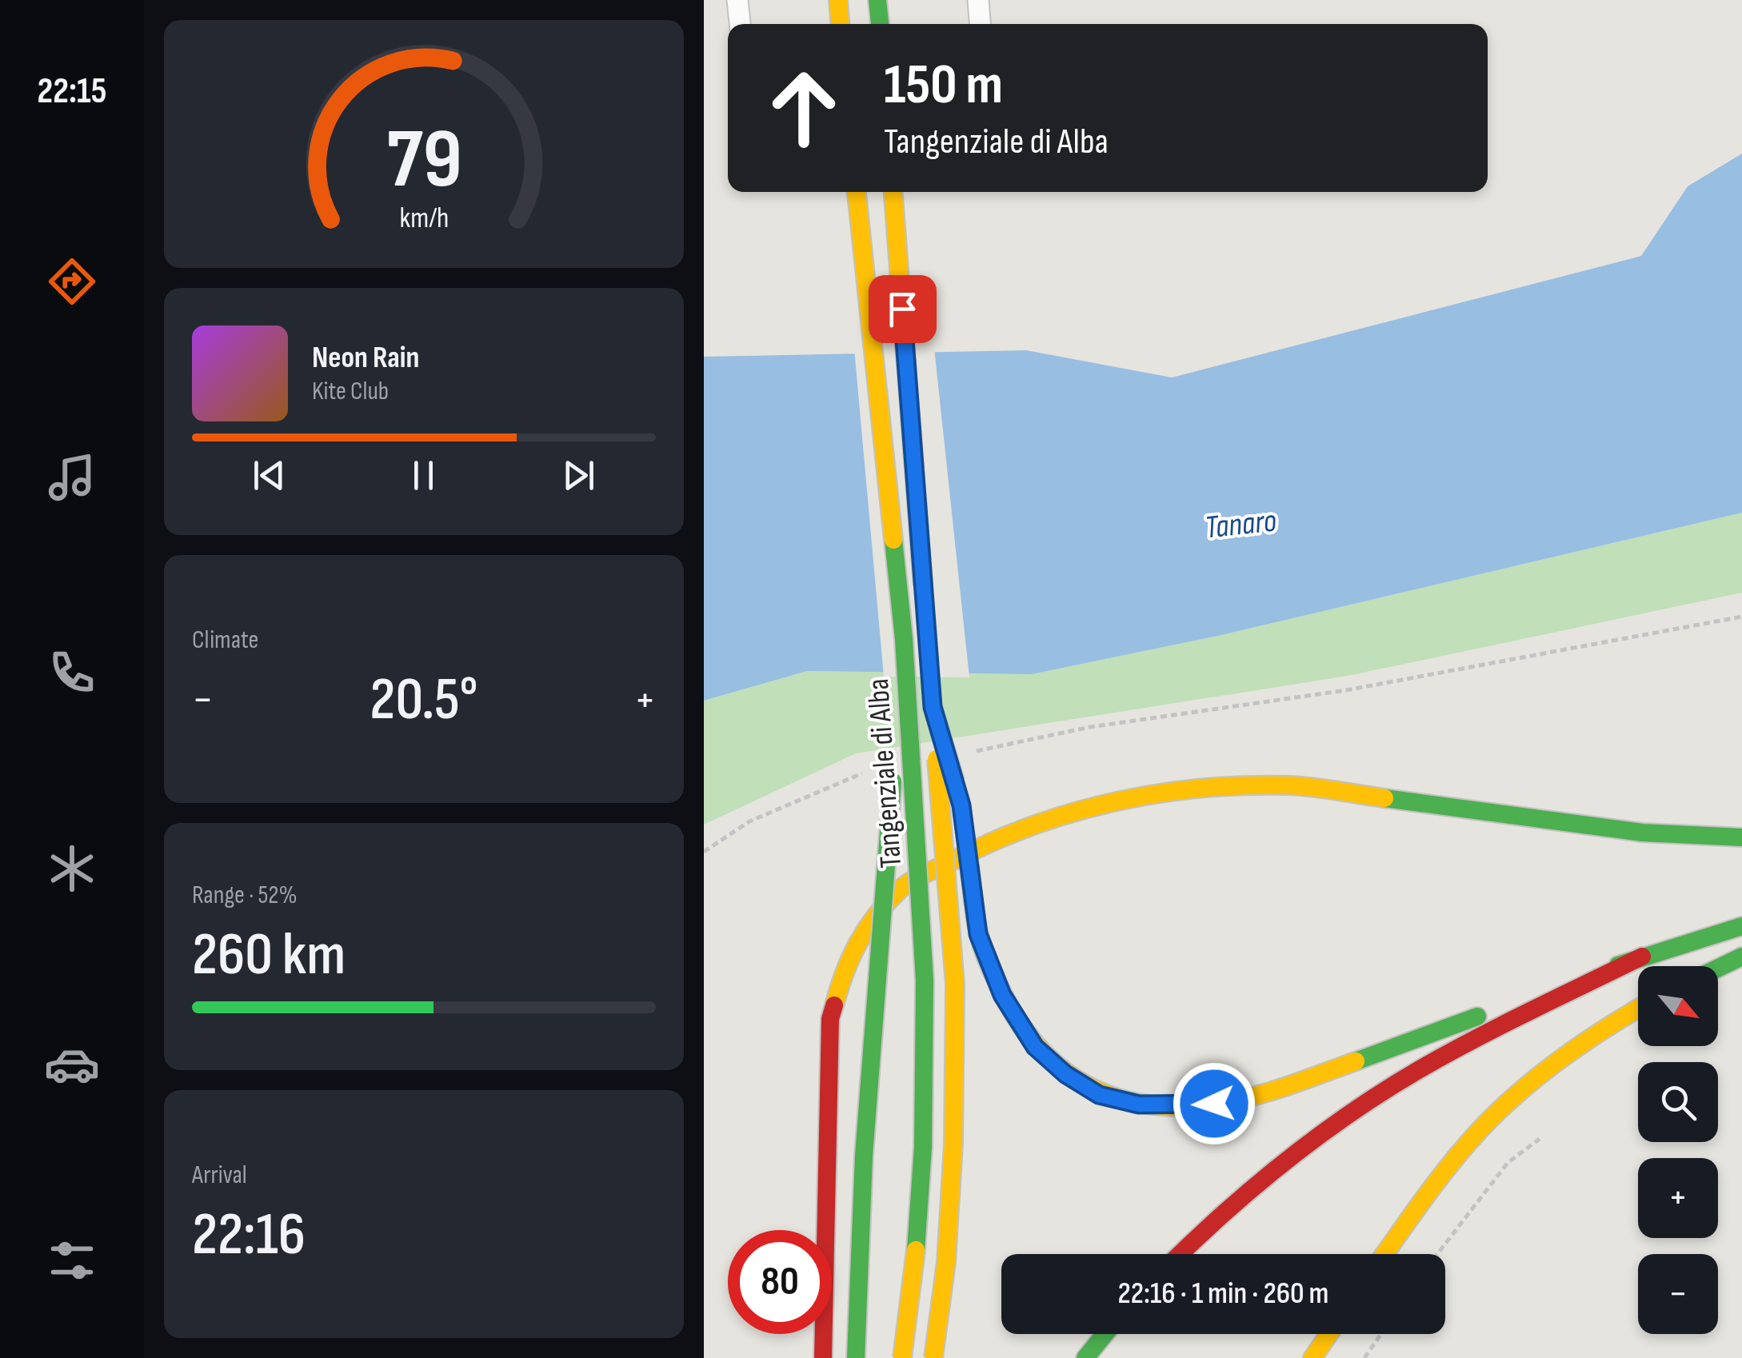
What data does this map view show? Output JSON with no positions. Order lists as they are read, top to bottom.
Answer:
{
  "streets": {
    "highway": ["Tangenziale di Alba"]
  },
  "water": ["Tanaro"],
  "north": "bottom right",
  "page": {
    "tabs": "22:15",
    "turn": ["150 m", "Tangenziale di Alba"],
    "song": ["Neon Rain", "Kite Club"],
    "tile": [
      "Climate",
      ["Range · 52%", "260 km"],
      ["Arrival", "22:16"]
    ],
    "heat": ["−", "20.5°", "+"],
    "map_buttons": ["+", "−"],
    "limit": "80",
    "trip": "22:16 · 1 min · 260 m",
    "gauge": ["79", "km/h"]
  }
}
